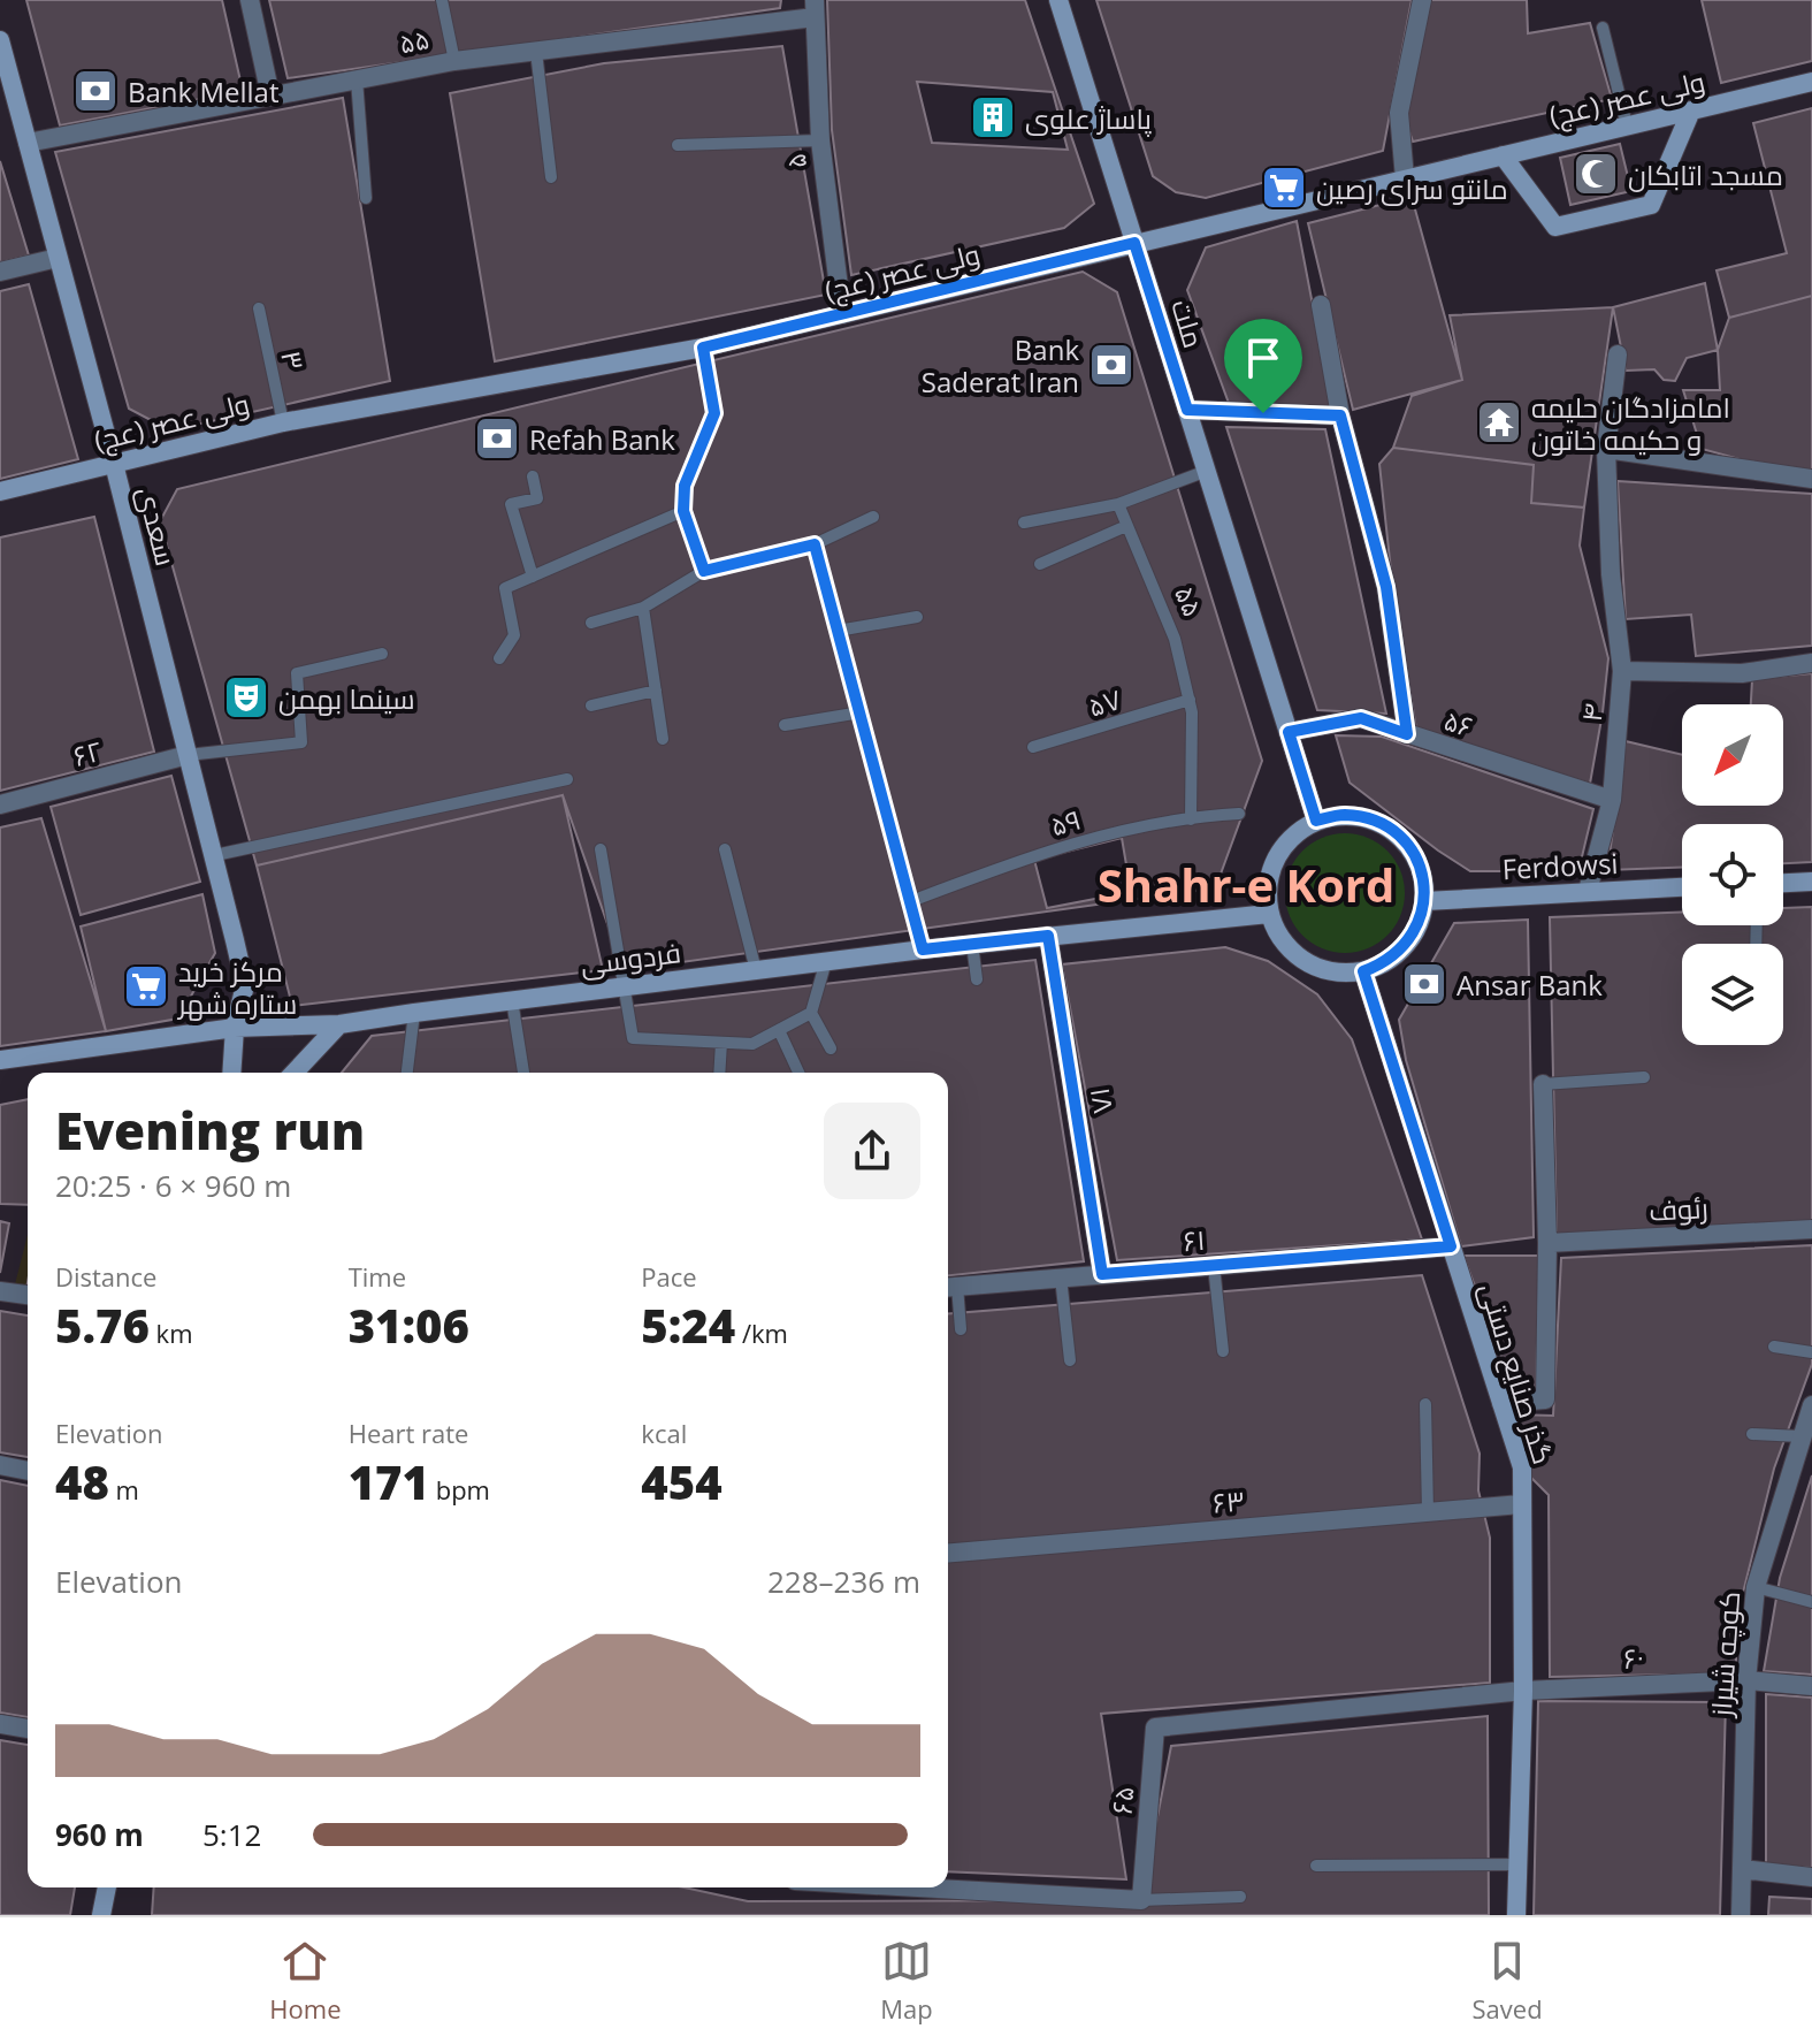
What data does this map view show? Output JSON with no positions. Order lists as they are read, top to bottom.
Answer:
{
  "streets": {
    "main road": [
      "ولی عصر (عج)",
      "ملت",
      "سعدی",
      "Ferdowsi",
      "فردوسی",
      "گذر صنایع دستی"
    ],
    "street": [
      "۵۵",
      "۵",
      "۴",
      "۵۶",
      "۶۲",
      "۱۸",
      "رئوف",
      "۶۱",
      "۶۳",
      "کوچه شیراز",
      "۶۰",
      "۶۵"
    ],
    "lane": ["۳", "۵۷", "۵۹"]
  },
  "crossings": [
    ["۵۵", "۵"],
    ["۵۵", "سعدی"],
    ["۵۵", "۵۷"],
    ["۵۵", "۵۹"],
    ["ولی عصر (عج)", "۵"],
    ["ولی عصر (عج)", "ملت"],
    ["ولی عصر (عج)", "۳"],
    ["ولی عصر (عج)", "سعدی"],
    ["ملت", "۵۶"],
    ["ملت", "Ferdowsi"],
    ["ملت", "فردوسی"],
    ["ملت", "گذر صنایع دستی"],
    ["سعدی", "۶۲"],
    ["سعدی", "فردوسی"],
    ["۴", "۵۶"],
    ["۴", "Ferdowsi"],
    ["Ferdowsi", "فردوسی"],
    ["Ferdowsi", "گذر صنایع دستی"],
    ["فردوسی", "۱۸"],
    ["فردوسی", "گذر صنایع دستی"],
    ["۱۸", "۶۱"],
    ["۶۱", "گذر صنایع دستی"],
    ["گذر صنایع دستی", "۶۳"],
    ["گذر صنایع دستی", "۶۰"],
    ["گذر صنایع دستی", "۶۵"],
    ["کوچه شیراز", "۶۰"],
    ["۶۰", "۶۵"]
  ],
  "districts": ["Shahr-e Kord"],
  "places": {
    "bank": [
      "Bank Mellat",
      "Bank Saderat Iran",
      "Refah Bank",
      "Ansar Bank"
    ],
    "building": ["پاساژ علوی"],
    "mosque": ["مسجد اتابکان"],
    "supermarket": ["مانتو سرای رصین", "مرکز خرید ستاره شهر"],
    "temple": ["امامزادگان حلیمه و حکیمه خاتون"],
    "theatre": ["سینما بهمن"]
  },
  "north": "bottom left",
  "page": {
    "heading": ["Evening run", "20:25 · 6 × 960 m"],
    "stats": [
      ["Distance", "5.76 km"],
      ["Time", "31:06"],
      ["Pace", "5:24 /km"],
      ["Elevation", "48 m"],
      ["Heart rate", "171 bpm"],
      ["kcal", "454"]
    ],
    "chart": ["Elevation", "228–236 m"],
    "list": [
      {
        "name": "960 m",
        "note": "5:12"
      }
    ],
    "tabs": ["Home", "Map", "Saved"]
  }
}
